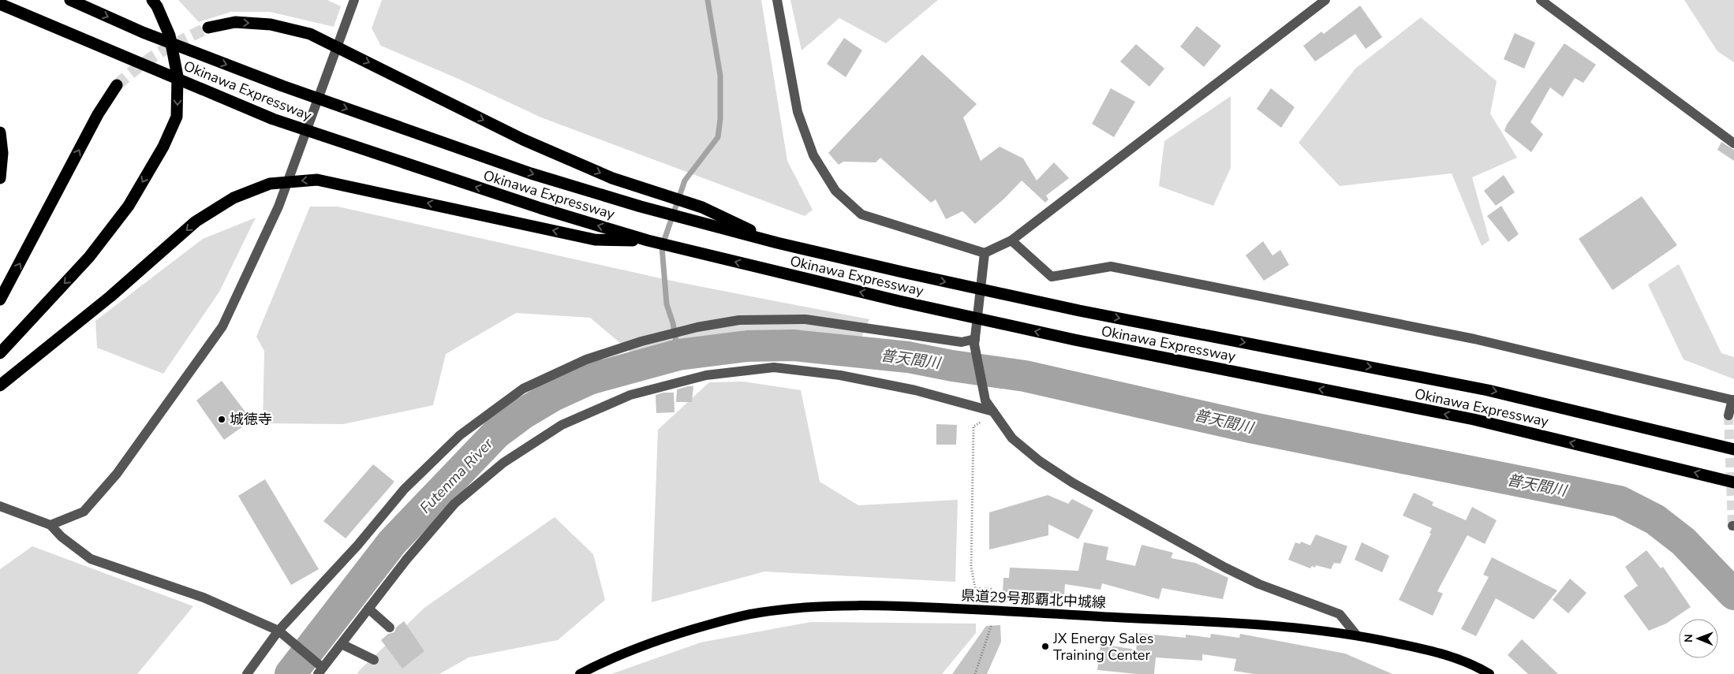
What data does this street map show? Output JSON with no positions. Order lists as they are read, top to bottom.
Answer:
{
  "streets": {
    "highway": ["Okinawa Expressway"],
    "main road": ["県道29号那覇北中城線"]
  },
  "water": ["普天間川", "Futenma River"],
  "places": ["城徳寺", "JX Energy Sales Training Center"],
  "north": "left"
}
